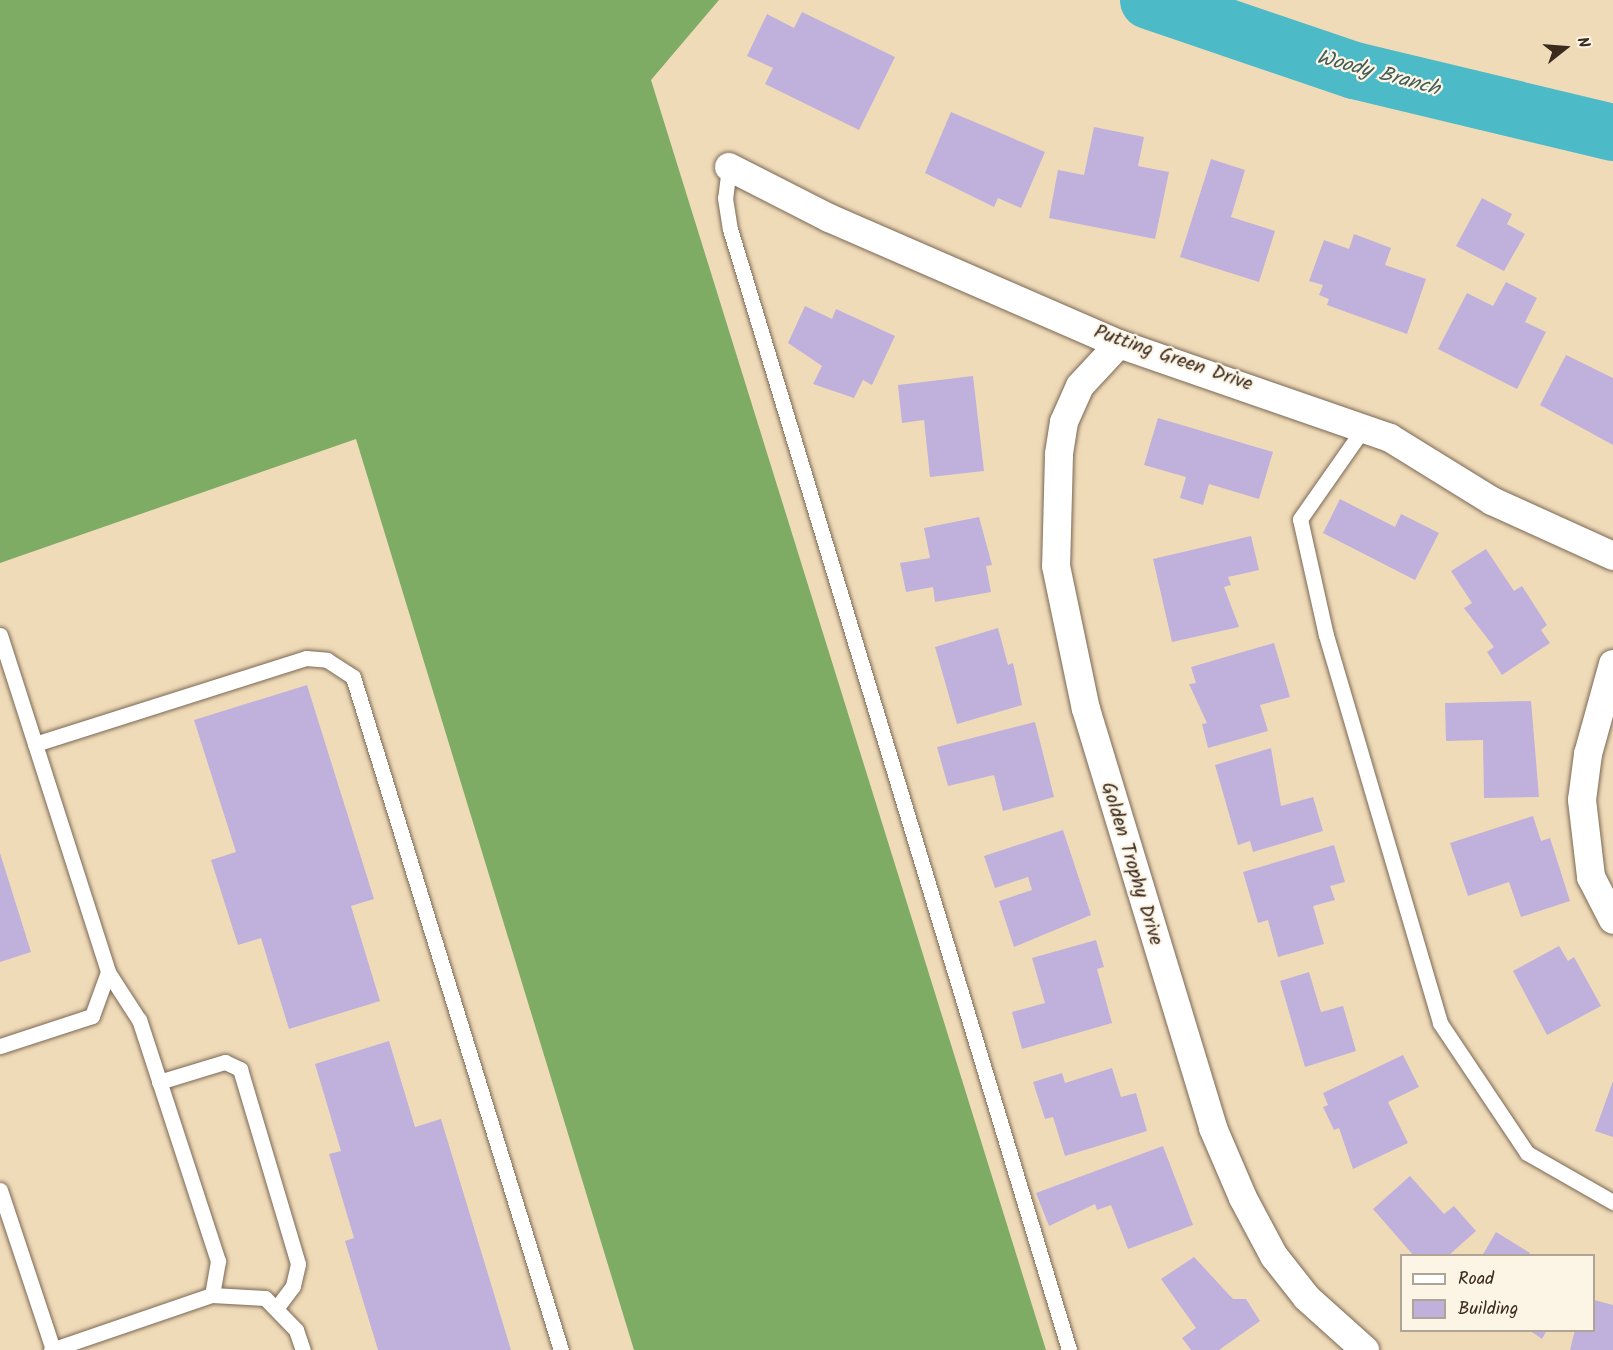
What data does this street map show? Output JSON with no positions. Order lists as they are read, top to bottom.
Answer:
{
  "streets": {
    "street": ["Putting Green Drive", "Golden Trophy Drive"]
  },
  "crossings": [
    ["Putting Green Drive", "Golden Trophy Drive"]
  ],
  "water": ["Woody Branch"],
  "legend": ["Road", "Building"],
  "north": "right"
}
